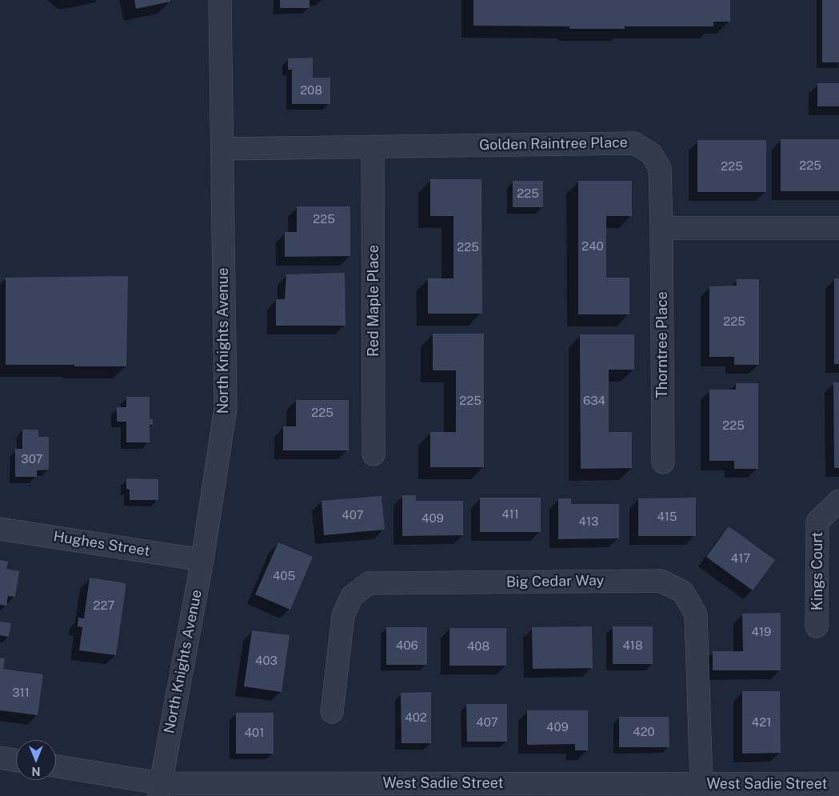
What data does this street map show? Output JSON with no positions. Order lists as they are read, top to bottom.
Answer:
{
  "streets": {
    "street": [
      "Golden Raintree Place",
      "Red Maple Place",
      "North Knights Avenue",
      "Thorntree Place",
      "Hughes Street",
      "Kings Court",
      "Big Cedar Way",
      "West Sadie Street"
    ]
  },
  "crossings": [
    ["Golden Raintree Place", "Red Maple Place"],
    ["Golden Raintree Place", "North Knights Avenue"],
    ["Golden Raintree Place", "Thorntree Place"],
    ["North Knights Avenue", "Hughes Street"],
    ["North Knights Avenue", "West Sadie Street"],
    ["Big Cedar Way", "West Sadie Street"]
  ],
  "house_numbers": [
    "208",
    "225",
    "225",
    "225",
    "225",
    "240",
    "225",
    "225",
    "225",
    "634",
    "225",
    "225",
    "307",
    "411",
    "407",
    "415",
    "409",
    "413",
    "417",
    "405",
    "227",
    "419",
    "406",
    "418",
    "408",
    "403",
    "311",
    "402",
    "407",
    "421",
    "409",
    "420",
    "401"
  ],
  "north": "bottom"
}
